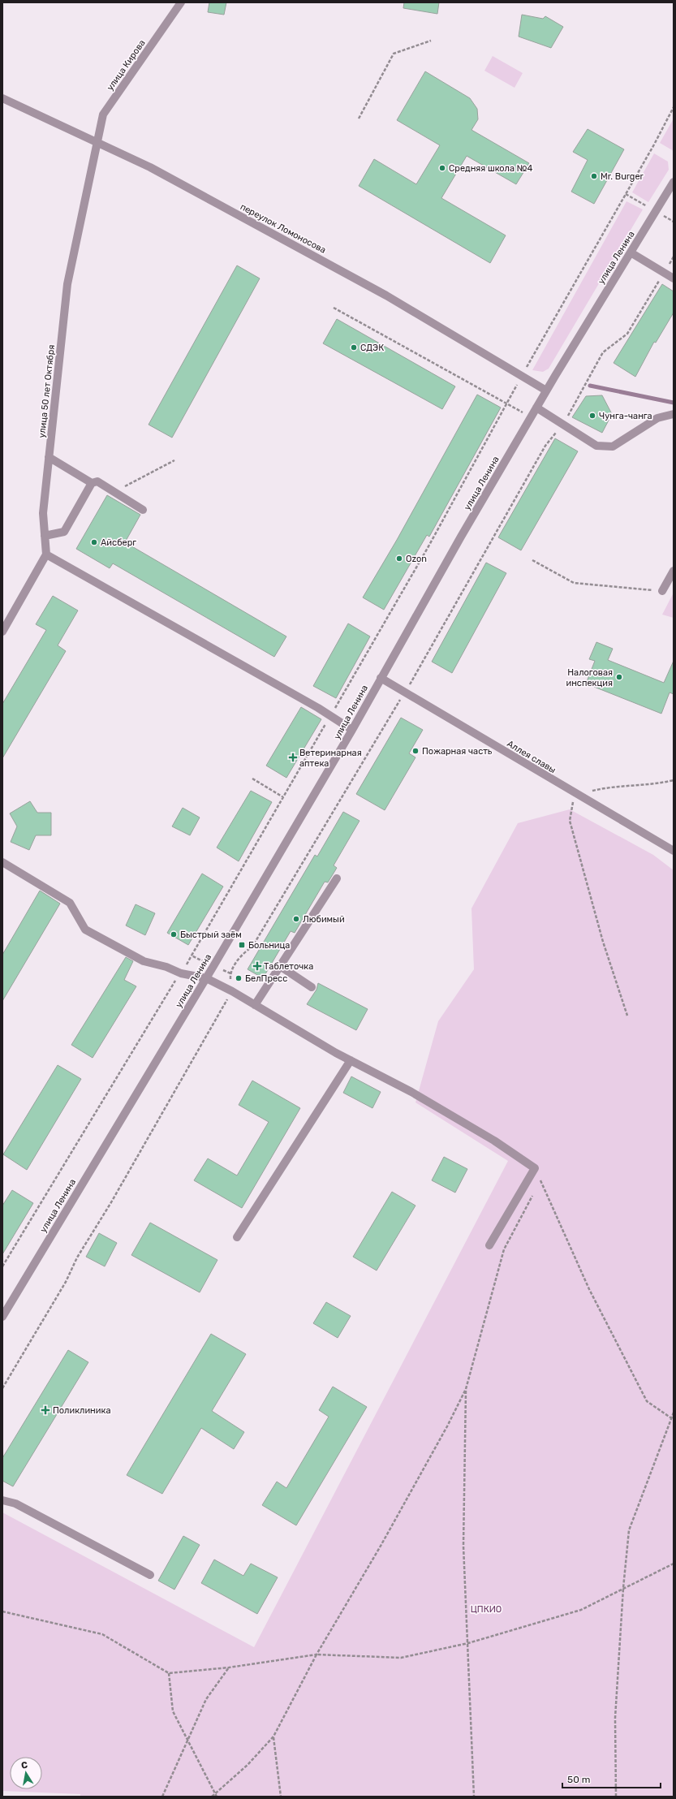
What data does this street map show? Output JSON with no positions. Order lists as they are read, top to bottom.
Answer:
{
  "streets": {
    "street": [
      "улица Кирова",
      "переулок Ломоносова",
      "улица Ленина",
      "улица 50 лет Октября",
      "Аллея славы"
    ]
  },
  "crossings": [
    ["улица Кирова", "переулок Ломоносова"],
    ["улица Кирова", "улица 50 лет Октября"],
    ["переулок Ломоносова", "улица Ленина"],
    ["переулок Ломоносова", "улица 50 лет Октября"],
    ["улица Ленина", "Аллея славы"]
  ],
  "parks": ["ЦПКИО"],
  "places": {
    "other": [
      "Средняя школа №4",
      "Mr. Burger",
      "СДЭК",
      "Чунга-чанга",
      "Айсберг",
      "Ozon",
      "Налоговая инспекция",
      "Пожарная часть",
      "Любимый",
      "Быстрый заём",
      "БелПресс"
    ],
    "health": ["Ветеринарная аптека", "Таблеточка", "Поликлиника"],
    "transit": ["Больница"]
  },
  "scale_bar": "50 m",
  "north": "top"
}
